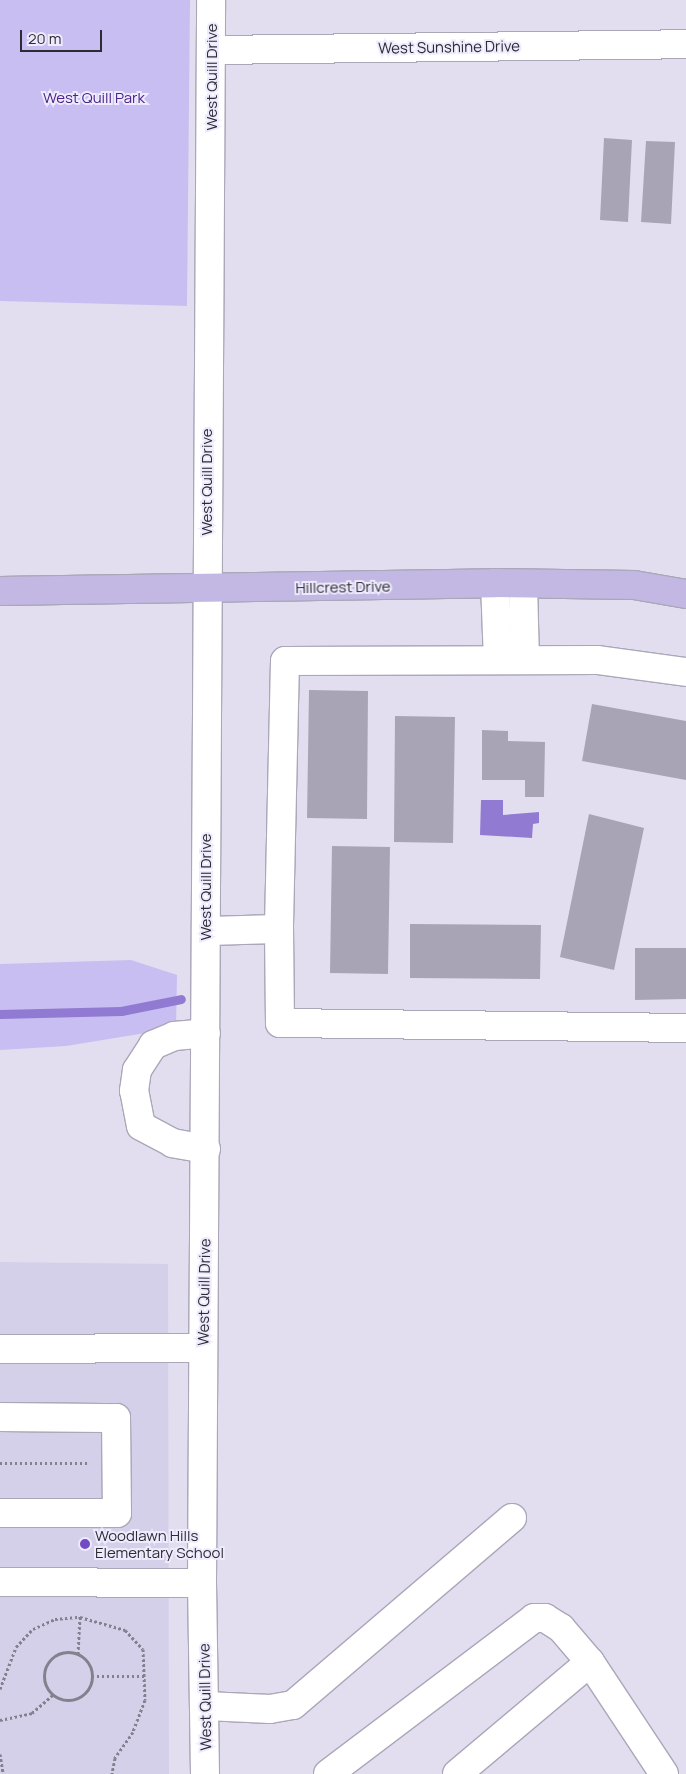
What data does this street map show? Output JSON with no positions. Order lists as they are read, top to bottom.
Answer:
{
  "streets": {
    "main road": ["Hillcrest Drive"],
    "street": ["West Sunshine Drive", "West Quill Drive"]
  },
  "crossings": [
    ["West Sunshine Drive", "West Quill Drive"],
    ["West Quill Drive", "Hillcrest Drive"]
  ],
  "parks": ["West Quill Park"],
  "places": ["Woodlawn Hills Elementary School"],
  "scale_bar": "20 m"
}
